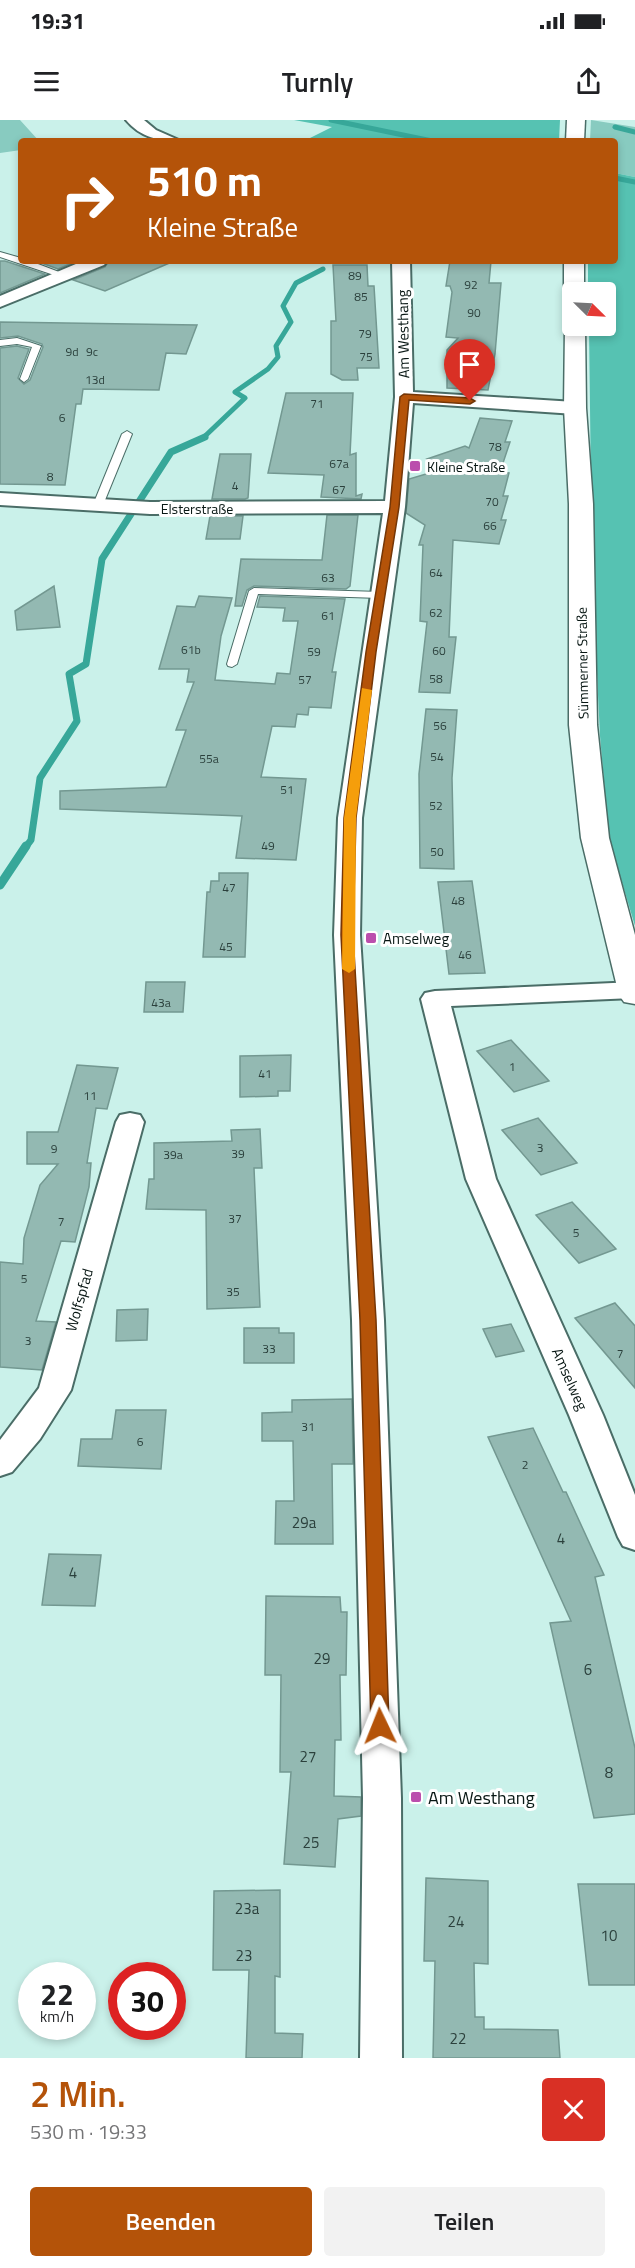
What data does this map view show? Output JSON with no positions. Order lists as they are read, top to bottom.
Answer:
{
  "streets": {
    "main road": ["Sümmerner Straße"],
    "street": [
      "Am Westhang",
      "Elsterstraße",
      "Wolfspfad",
      "Amselweg"
    ]
  },
  "crossings": [
    ["Am Westhang", "Elsterstraße"],
    ["Sümmerner Straße", "Amselweg"]
  ],
  "places": {
    "transit": ["Kleine Straße", "Amselweg", "Am Westhang"]
  },
  "house_numbers": [
    "89",
    "92",
    "85",
    "90",
    "79",
    "9d",
    "9c",
    "75",
    "13d",
    "71",
    "6",
    "78",
    "67a",
    "8",
    "4",
    "67",
    "70",
    "66",
    "64",
    "63",
    "62",
    "61",
    "61b",
    "60",
    "59",
    "58",
    "57",
    "56",
    "54",
    "55a",
    "51",
    "52",
    "49",
    "50",
    "47",
    "48",
    "45",
    "46",
    "43a",
    "1",
    "41",
    "11",
    "3",
    "9",
    "39",
    "39a",
    "37",
    "7",
    "5",
    "5",
    "35",
    "3",
    "33",
    "7",
    "31",
    "6",
    "2",
    "29a",
    "4",
    "4",
    "29",
    "6",
    "27",
    "8",
    "25",
    "23a",
    "24",
    "10",
    "23",
    "22"
  ],
  "north": "bottom right",
  "page": {
    "status": "19:31",
    "header": "Turnly",
    "turn": ["510 m", "Kleine Straße"],
    "speed": "22 km/h",
    "limit": "30",
    "heading": ["2 Min.", "530 m · 19:33"],
    "buttons": ["Beenden", "Teilen"]
  }
}
